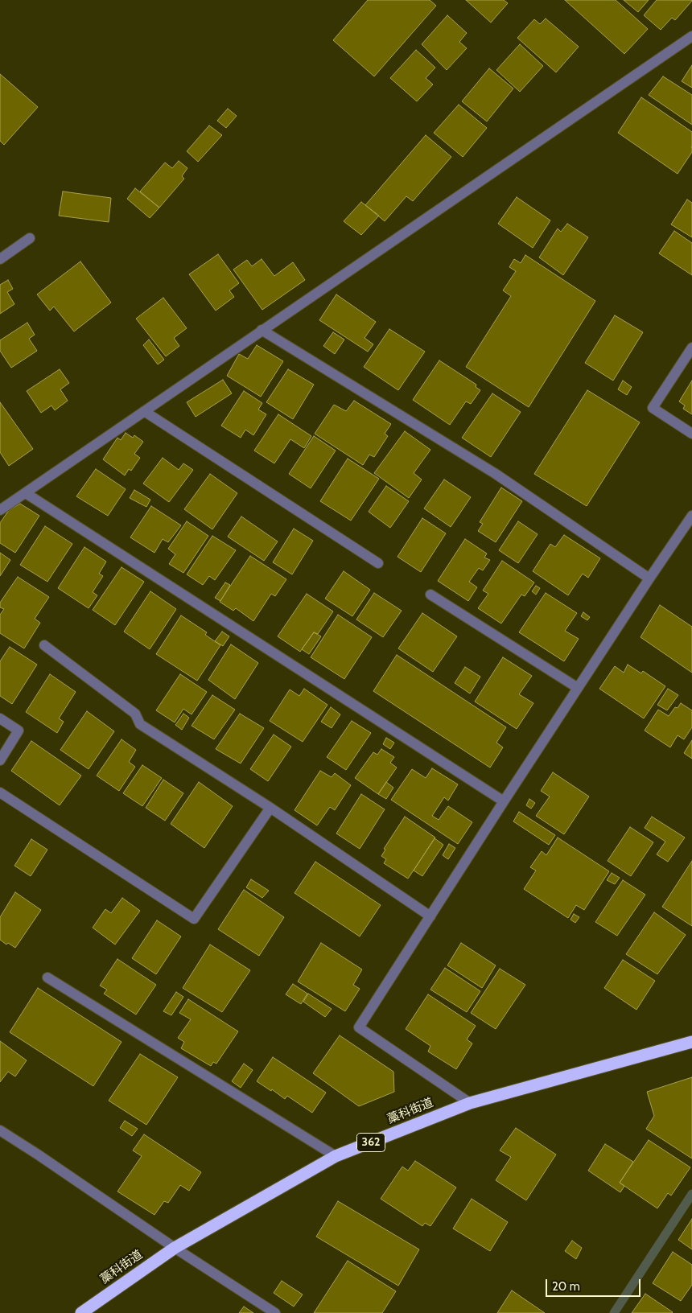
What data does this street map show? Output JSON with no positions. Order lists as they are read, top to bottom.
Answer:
{
  "streets": {
    "highway": ["藁科街道", "362"]
  },
  "scale_bar": "20 m"
}
